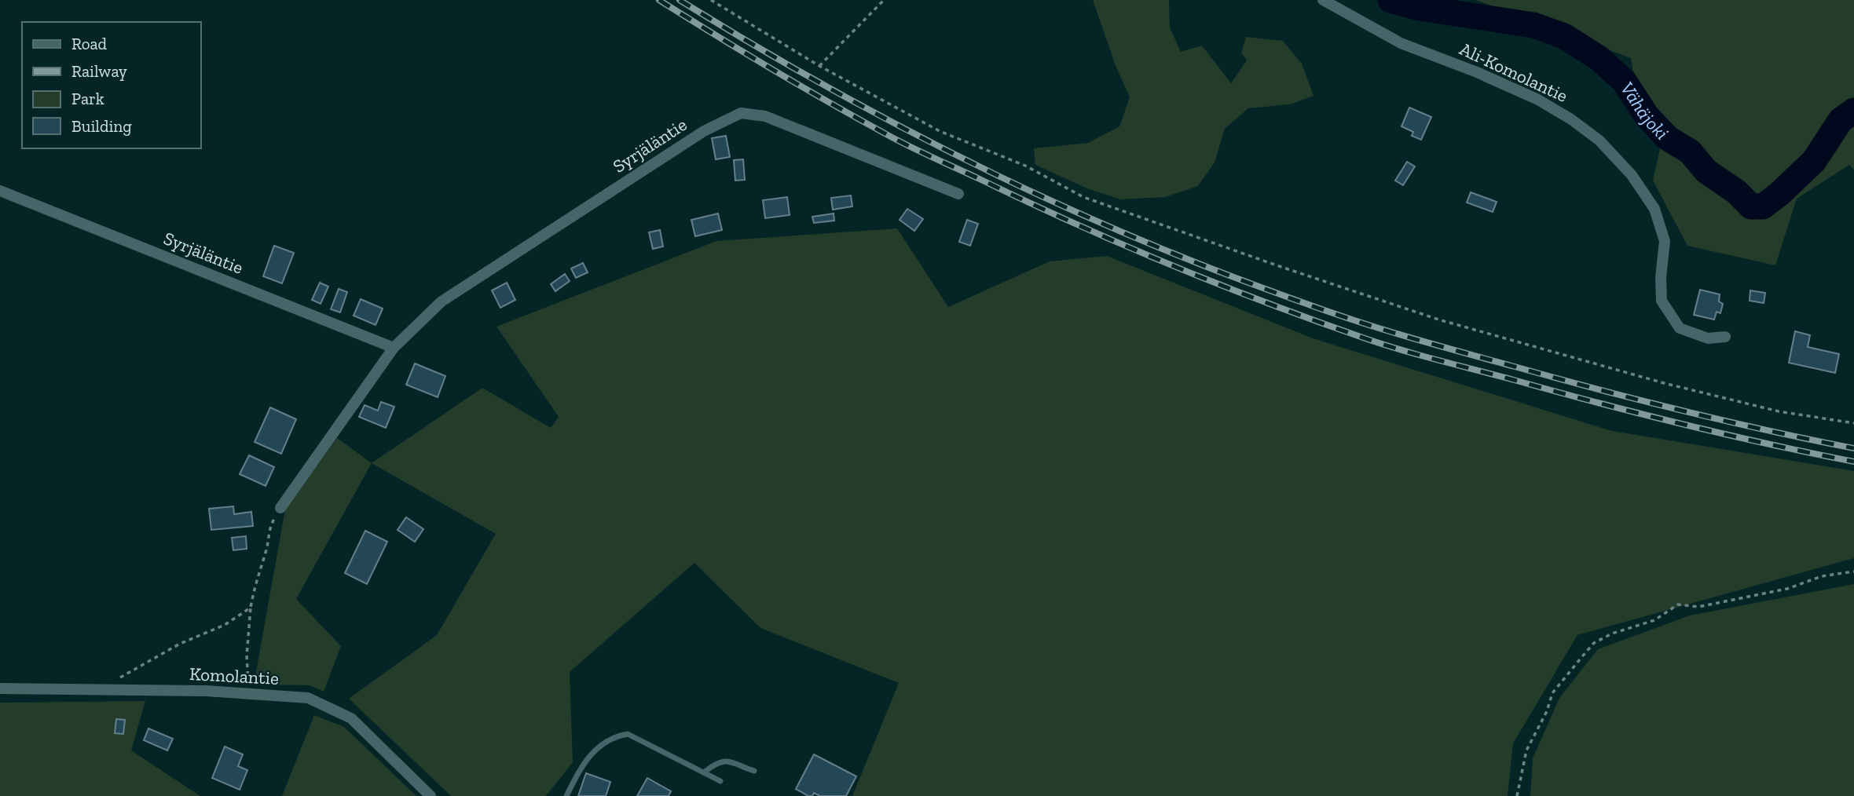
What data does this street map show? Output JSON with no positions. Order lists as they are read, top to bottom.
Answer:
{
  "streets": {
    "street": ["Ali-Komolantie", "Syrjäläntie", "Komolantie"]
  },
  "water": ["Vähäjoki"],
  "legend": [
    "Road",
    "Railway",
    "Park",
    "Building"
  ]
}
